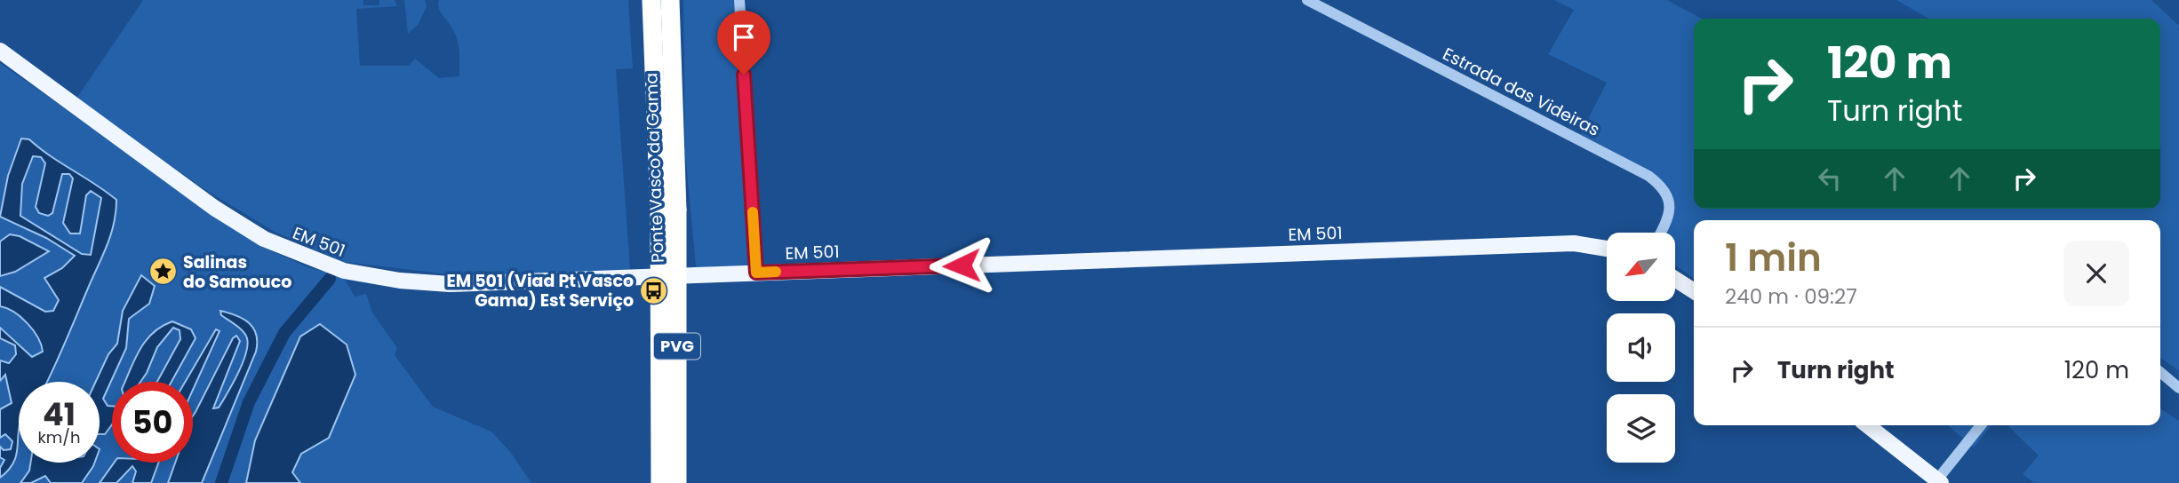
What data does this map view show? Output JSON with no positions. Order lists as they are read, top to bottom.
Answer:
{
  "streets": {
    "highway": ["Ponte Vasco da Gama", "PVG"],
    "main road": ["EM 501"],
    "street": ["Estrada das Videiras"]
  },
  "places": {
    "place": ["Salinas do Samouco"],
    "bus stop": ["EM 501 (Viad Pt Vasco Gama) Est Serviço"]
  },
  "north": "bottom left",
  "page": {
    "turn": ["120 m", "Turn right"],
    "heading": ["1 min", "240 m · 09:27"],
    "list": [
      {
        "name": "Turn right",
        "value": "120 m"
      }
    ],
    "speed": "41 km/h",
    "limit": "50"
  }
}
